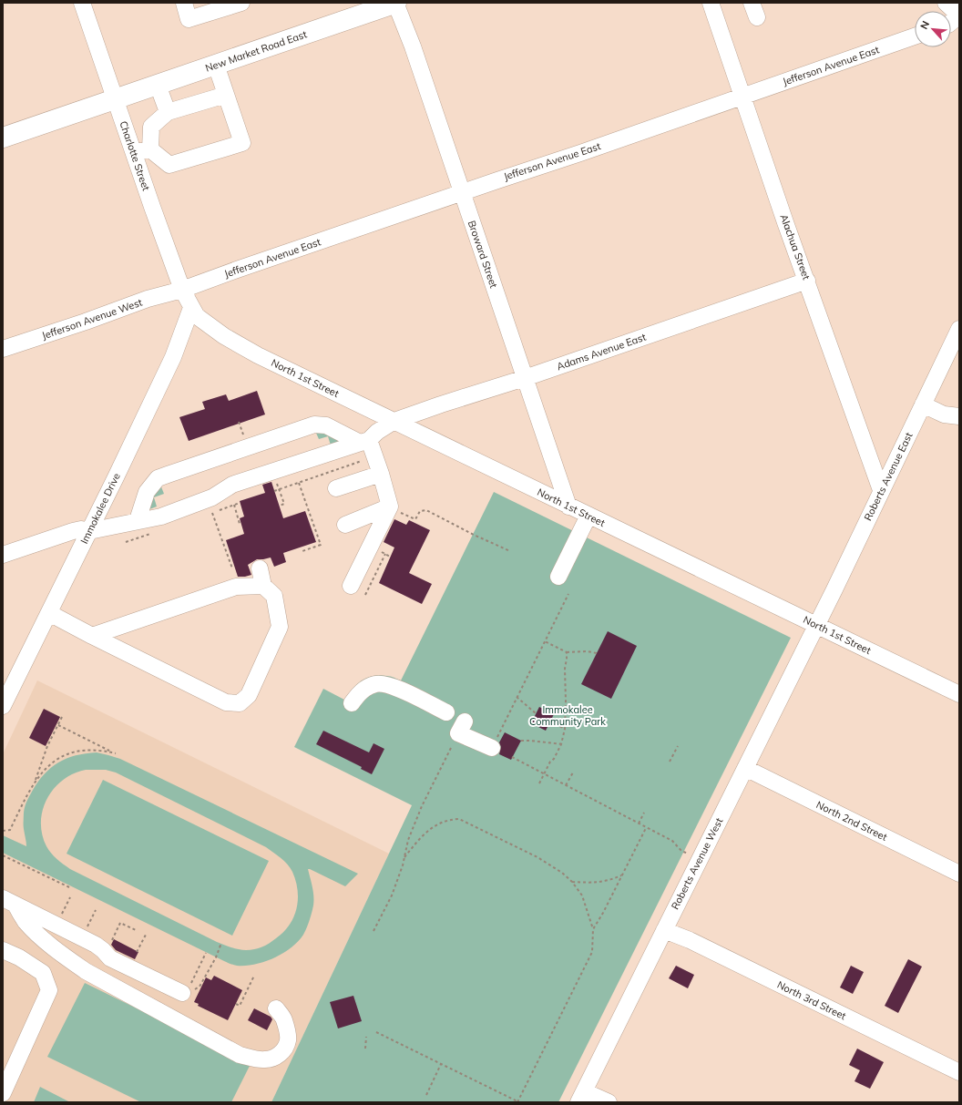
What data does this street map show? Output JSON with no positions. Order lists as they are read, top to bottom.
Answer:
{
  "streets": {
    "main road": ["New Market Road East"],
    "street": [
      "Jefferson Avenue East",
      "Charlotte Street",
      "Alachua Street",
      "Broward Street",
      "Jefferson Avenue West",
      "Adams Avenue East",
      "North 1st Street",
      "Roberts Avenue East",
      "Immokalee Drive",
      "North 2nd Street",
      "Roberts Avenue West",
      "North 3rd Street"
    ]
  },
  "crossings": [
    ["New Market Road East", "Charlotte Street"],
    ["New Market Road East", "Broward Street"],
    ["Jefferson Avenue East", "Charlotte Street"],
    ["Jefferson Avenue East", "Alachua Street"],
    ["Jefferson Avenue East", "Broward Street"],
    ["Jefferson Avenue East", "Jefferson Avenue West"],
    ["Charlotte Street", "Jefferson Avenue West"],
    ["Charlotte Street", "North 1st Street"],
    ["Charlotte Street", "Immokalee Drive"],
    ["Alachua Street", "Adams Avenue East"],
    ["Alachua Street", "Roberts Avenue East"],
    ["Broward Street", "Adams Avenue East"],
    ["Broward Street", "North 1st Street"],
    ["Adams Avenue East", "North 1st Street"],
    ["North 1st Street", "Roberts Avenue East"],
    ["North 1st Street", "Immokalee Drive"],
    ["North 1st Street", "Roberts Avenue West"],
    ["Roberts Avenue East", "Roberts Avenue West"],
    ["North 2nd Street", "Roberts Avenue West"],
    ["Roberts Avenue West", "North 3rd Street"]
  ],
  "parks": ["Immokalee Community Park"],
  "north": "top left"
}
